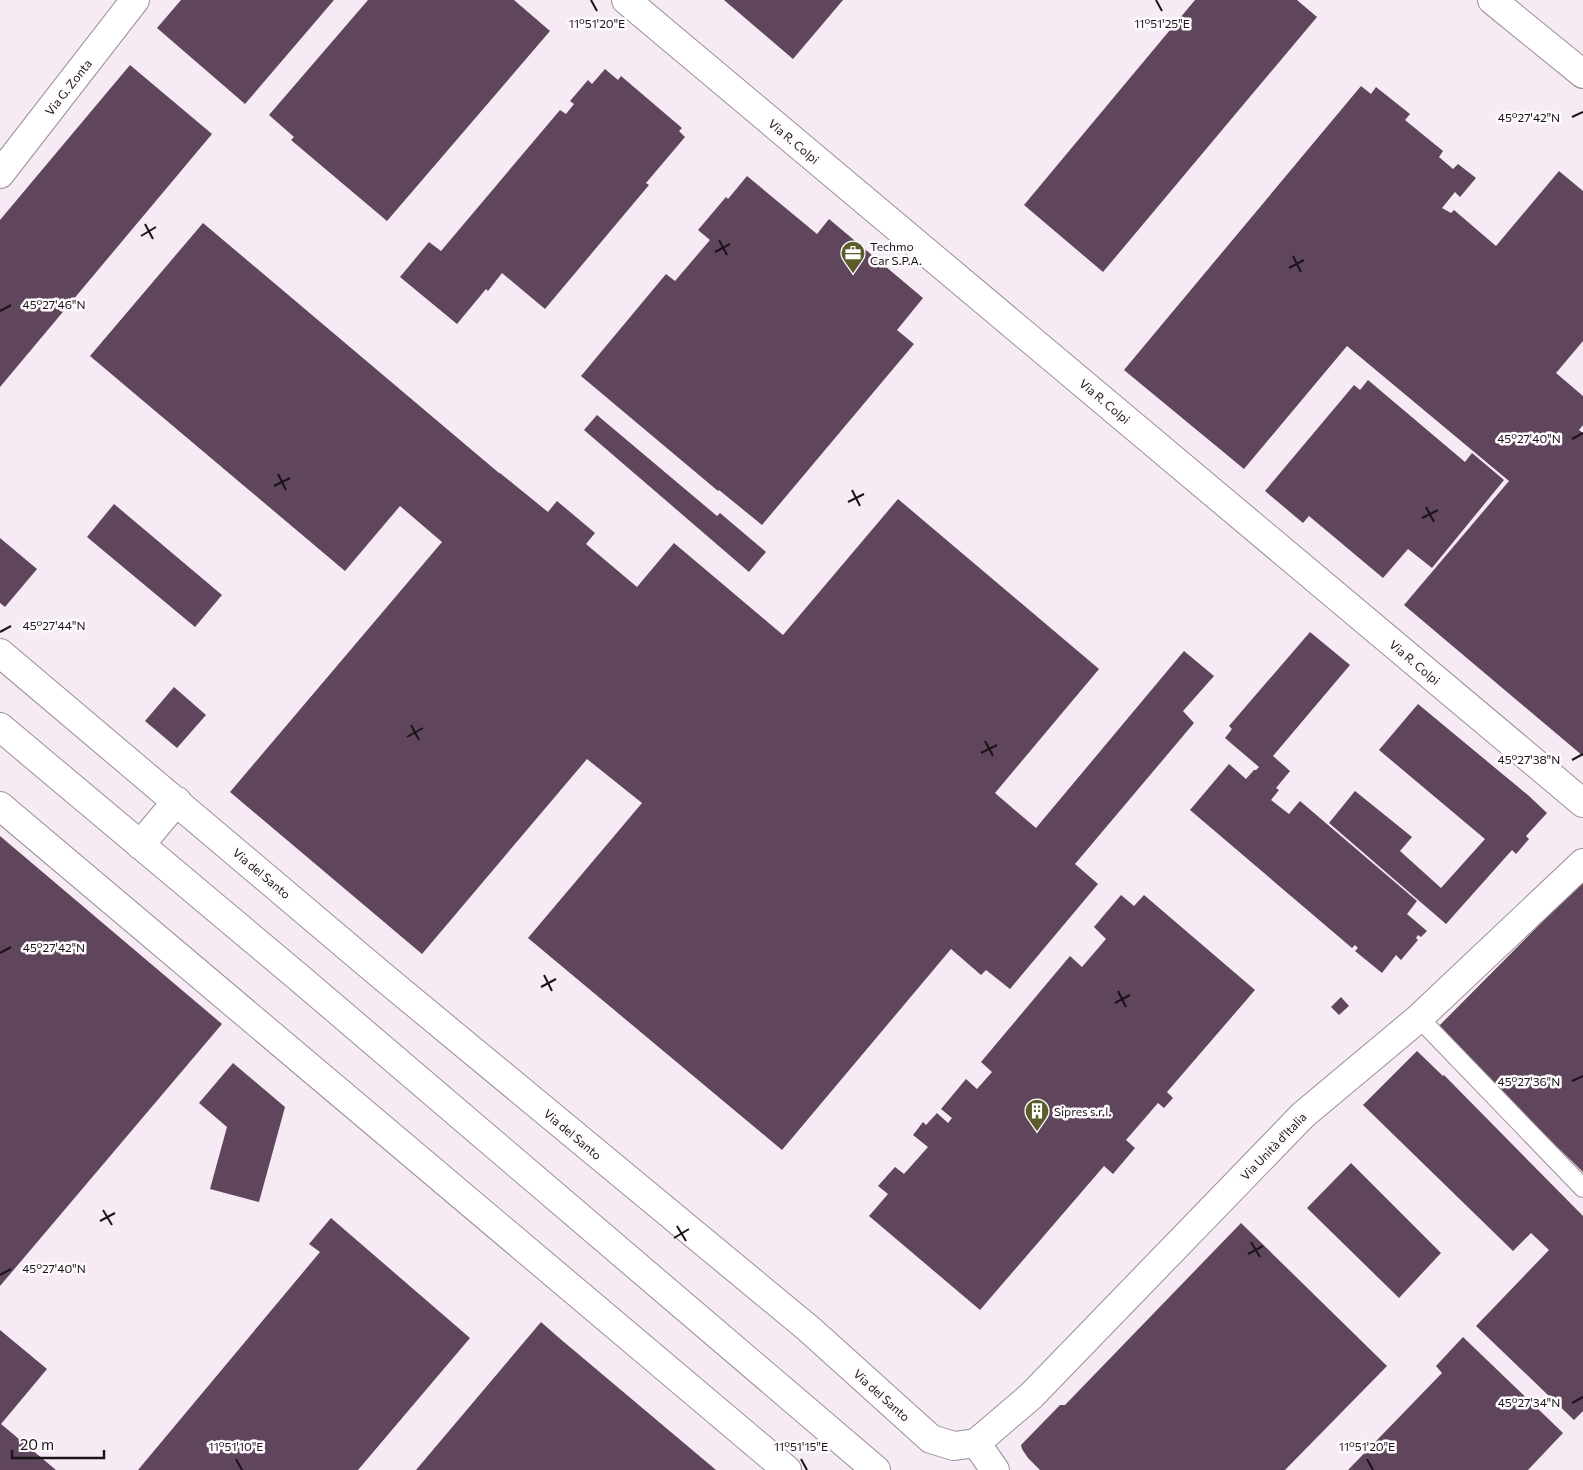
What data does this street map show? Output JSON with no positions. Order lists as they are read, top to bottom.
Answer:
{
  "streets": {
    "street": [
      "Via G. Zonta",
      "Via R. Colpi",
      "Via del Santo",
      "Via Unità d'Italia"
    ]
  },
  "crossings": [
    ["Via del Santo", "Via Unità d'Italia"]
  ],
  "places": {
    "office": ["Techmo Car S.P.A."],
    "building": ["Sipres s.r.l."]
  },
  "scale_bar": "20 m",
  "coordinates": [
    "11°51'20\"E",
    "11°51'25\"E",
    "45°27'42\"N",
    "45°27'46\"N",
    "45°27'40\"N",
    "45°27'44\"N",
    "45°27'38\"N",
    "45°27'36\"N",
    "45°27'34\"N",
    "11°51'10\"E",
    "11°51'15\"E"
  ]
}
